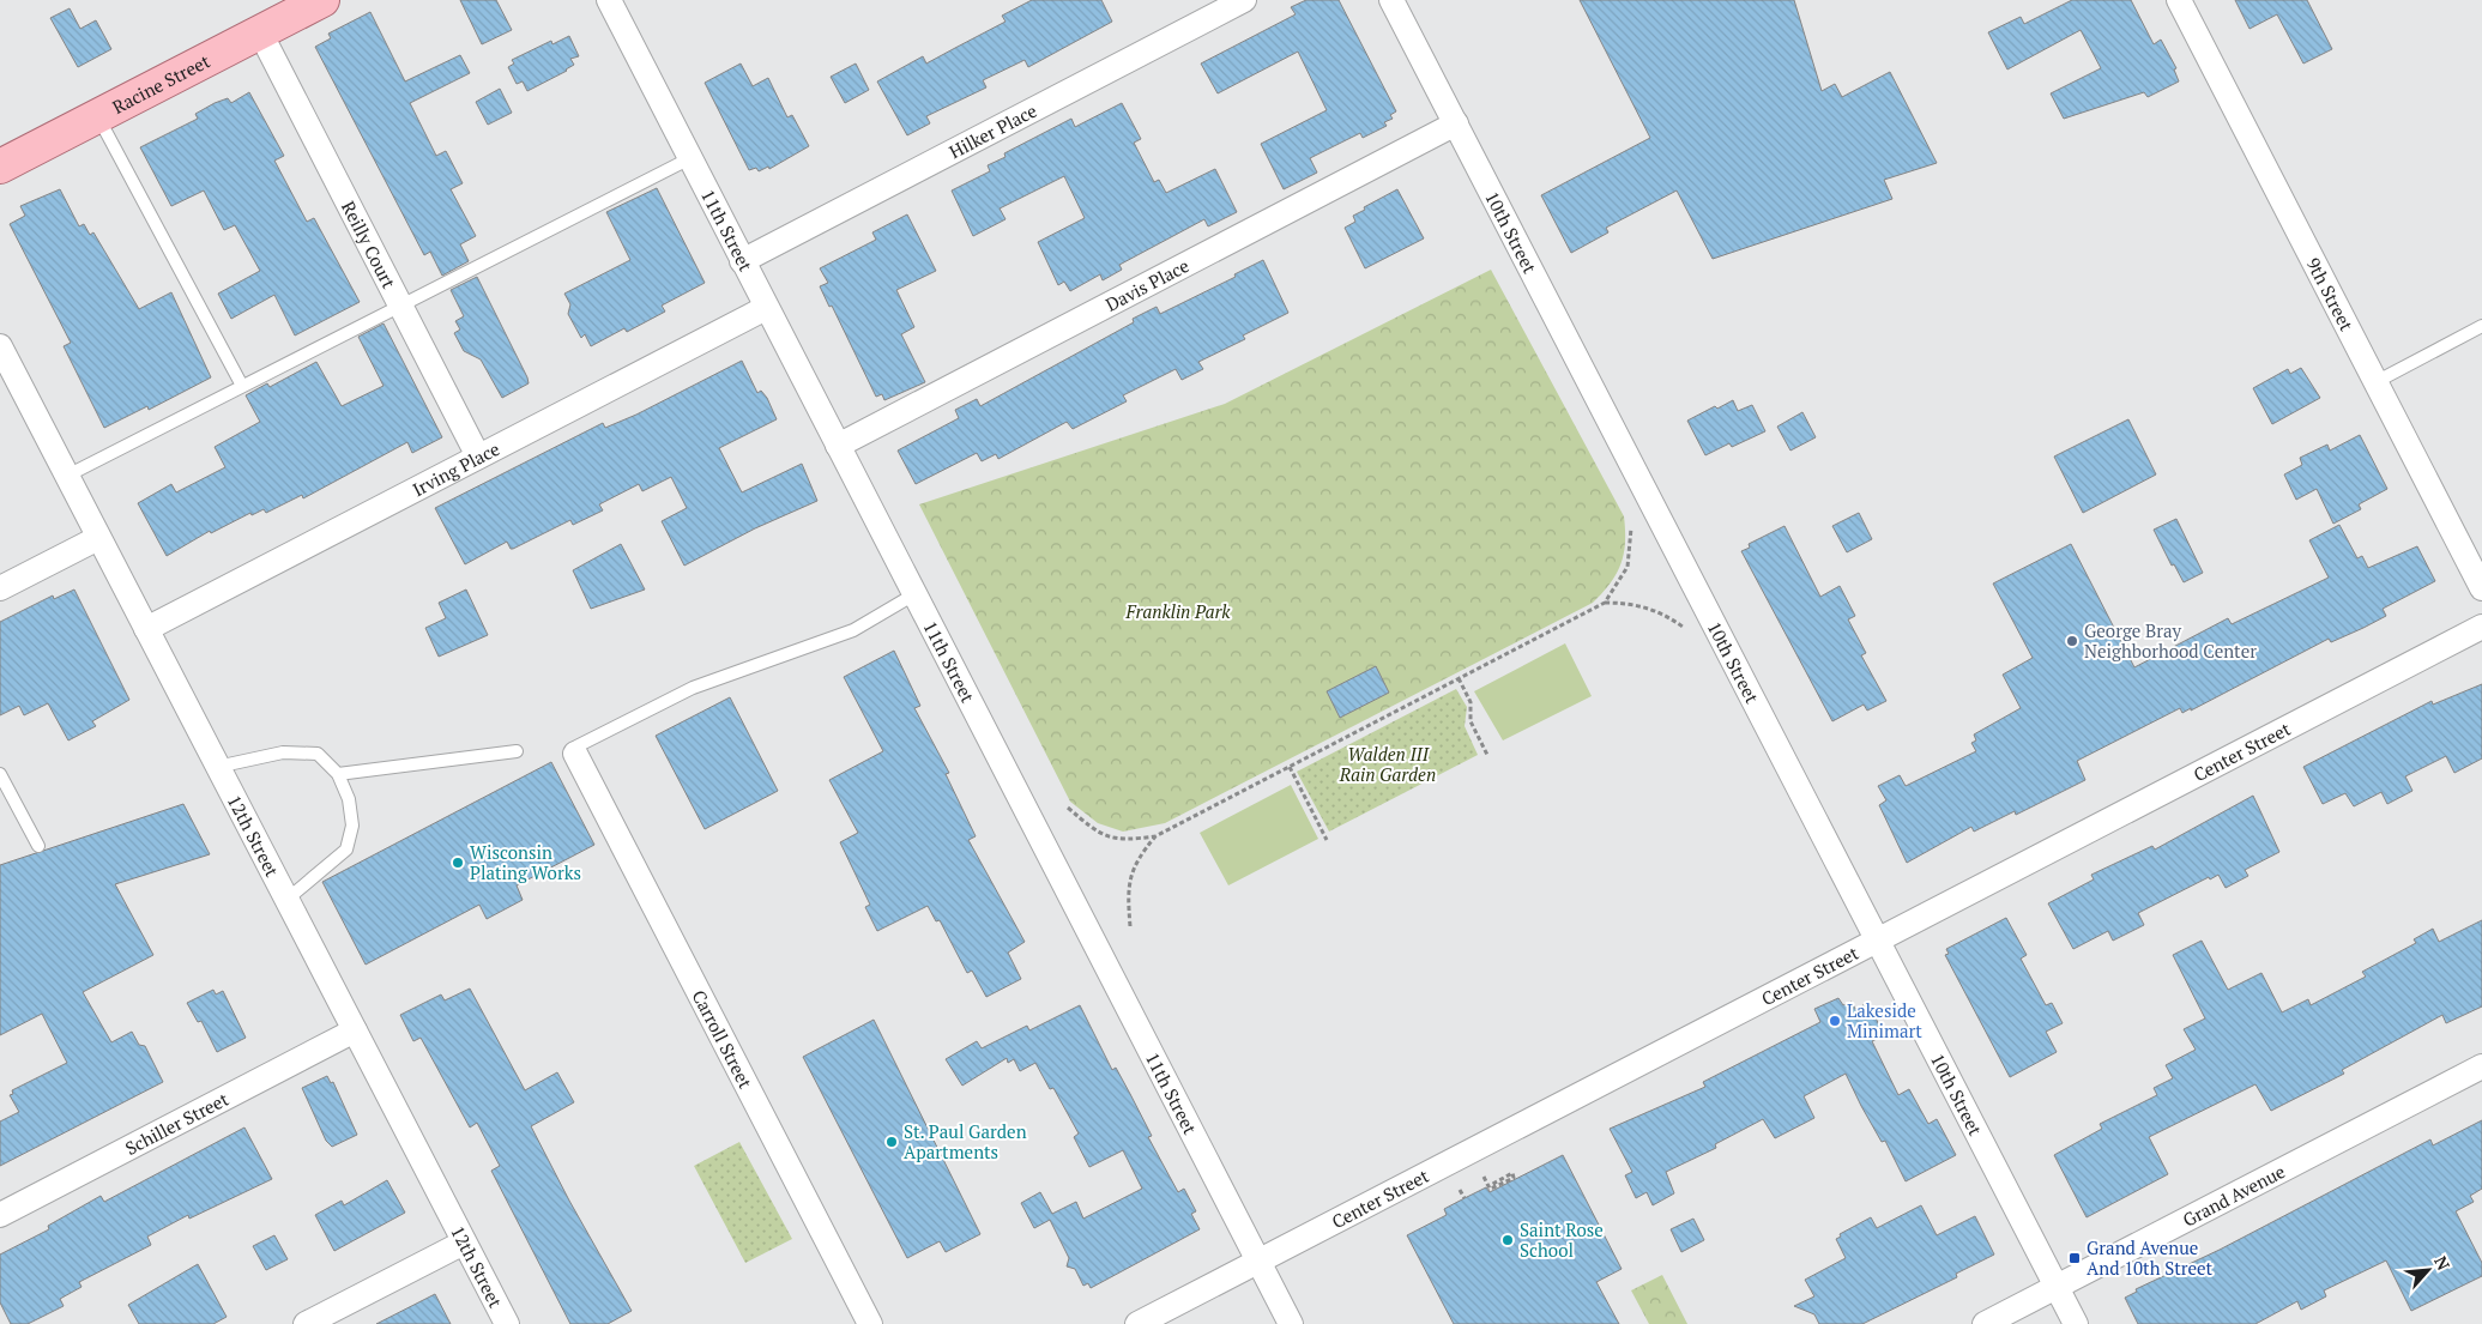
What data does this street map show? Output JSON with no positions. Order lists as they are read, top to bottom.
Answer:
{
  "streets": {
    "main road": ["Racine Street"],
    "street": [
      "Hilker Place",
      "11th Street",
      "10th Street",
      "Reilly Court",
      "Davis Place",
      "9th Street",
      "Irving Place",
      "Center Street",
      "12th Street",
      "Carroll Street",
      "Schiller Street",
      "Grand Avenue"
    ]
  },
  "crossings": [
    ["Racine Street", "Reilly Court"],
    ["Hilker Place", "11th Street"],
    ["11th Street", "Davis Place"],
    ["11th Street", "Irving Place"],
    ["11th Street", "Center Street"],
    ["10th Street", "Davis Place"],
    ["10th Street", "Center Street"],
    ["10th Street", "Grand Avenue"],
    ["Reilly Court", "Irving Place"],
    ["Irving Place", "12th Street"],
    ["12th Street", "Schiller Street"]
  ],
  "parks": ["Franklin Park", "Walden III Rain Garden"],
  "places": {
    "other": [
      "George Bray Neighborhood Center",
      "Wisconsin Plating Works",
      "Lakeside Minimart",
      "St. Paul Garden Apartments",
      "Saint Rose School"
    ],
    "transit": ["Grand Avenue And 10th Street"]
  },
  "north": "top right"
}
